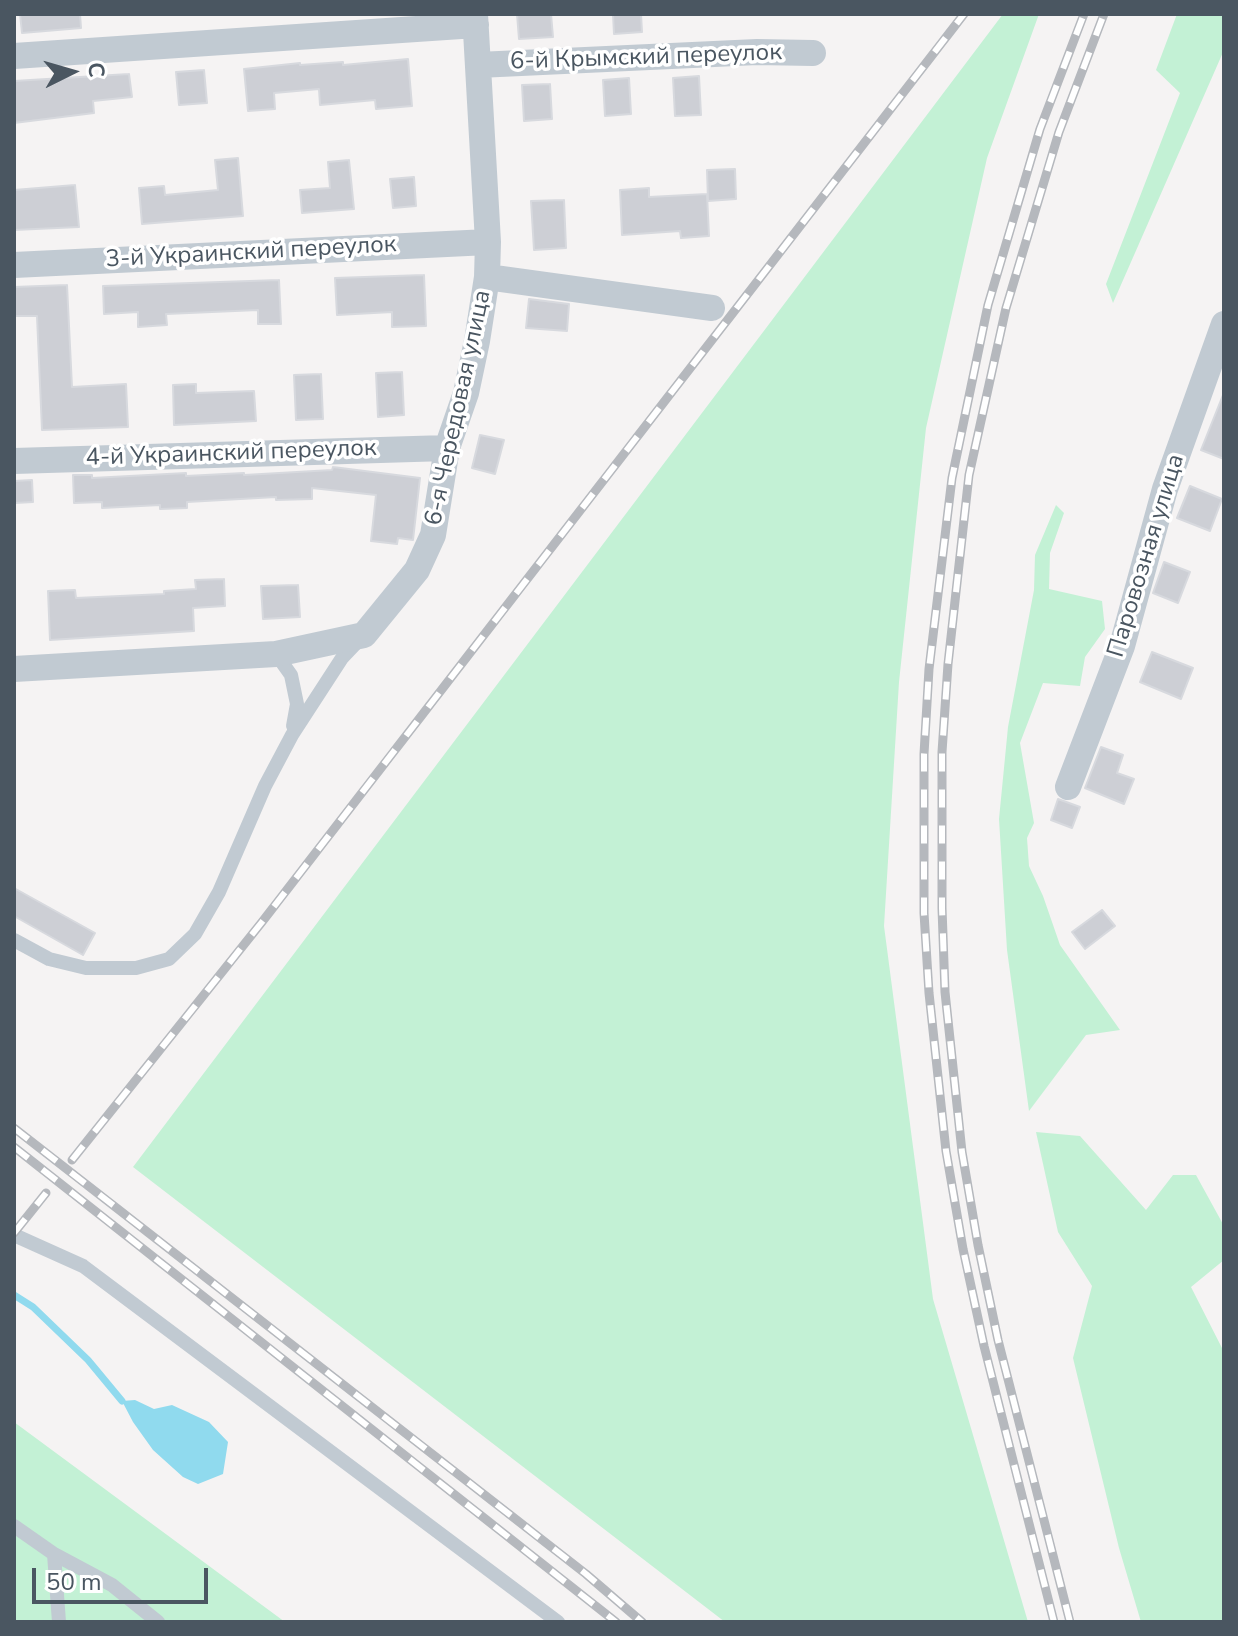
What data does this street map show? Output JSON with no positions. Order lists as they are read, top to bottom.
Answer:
{
  "streets": {
    "street": [
      "6-й Крымский переулок",
      "3-й Украинский переулок",
      "6-я Чередовая улица",
      "4-й Украинский переулок",
      "Паровозная улица"
    ]
  },
  "crossings": [
    ["6-й Крымский переулок", "6-я Чередовая улица"],
    ["3-й Украинский переулок", "6-я Чередовая улица"],
    ["6-я Чередовая улица", "4-й Украинский переулок"]
  ],
  "scale_bar": "50 m",
  "north": "right"
}
